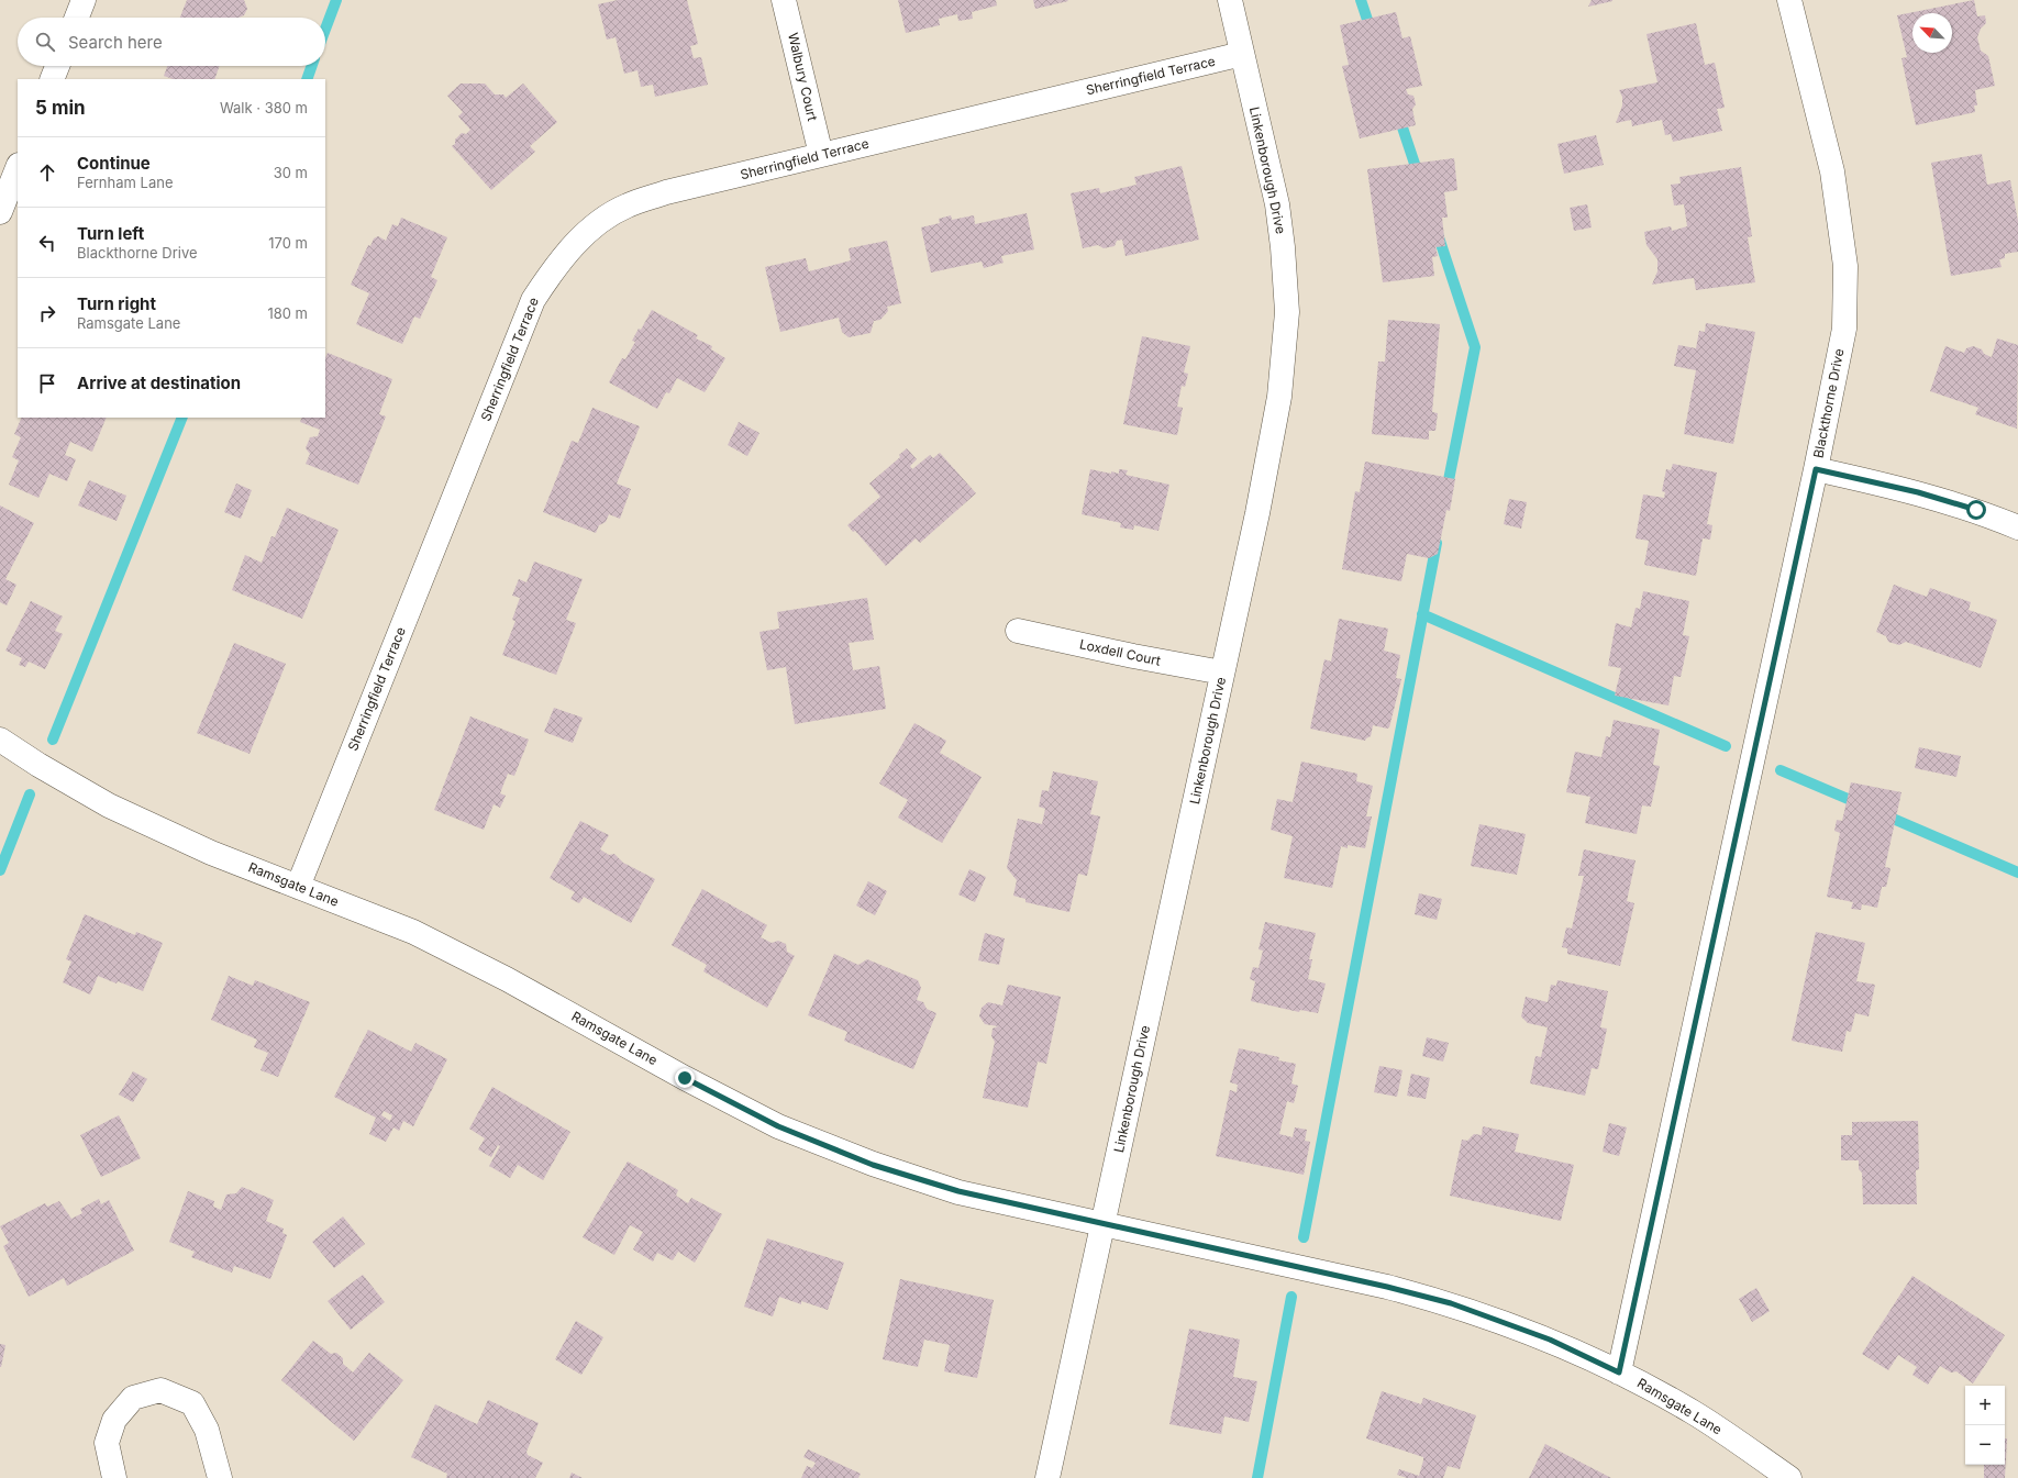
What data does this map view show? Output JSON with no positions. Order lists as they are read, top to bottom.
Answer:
{
  "streets": {
    "street": [
      "Sherringfield Terrace",
      "Walbury Court",
      "Linkenborough Drive",
      "Blackthorne Drive",
      "Loxdell Court",
      "Ramsgate Lane"
    ]
  },
  "crossings": [
    ["Sherringfield Terrace", "Walbury Court"],
    ["Sherringfield Terrace", "Linkenborough Drive"],
    ["Sherringfield Terrace", "Ramsgate Lane"],
    ["Linkenborough Drive", "Loxdell Court"],
    ["Linkenborough Drive", "Ramsgate Lane"],
    ["Blackthorne Drive", "Ramsgate Lane"]
  ],
  "north": "top left",
  "page": {
    "search": "Search here",
    "heading": ["5 min", "Walk · 380 m"],
    "list": [
      ["Continue", "Fernham Lane", "30 m"],
      ["Turn left", "Blackthorne Drive", "170 m"],
      ["Turn right", "Ramsgate Lane", "180 m"],
      "Arrive at destination"
    ],
    "map_buttons": ["+", "−"]
  }
}
